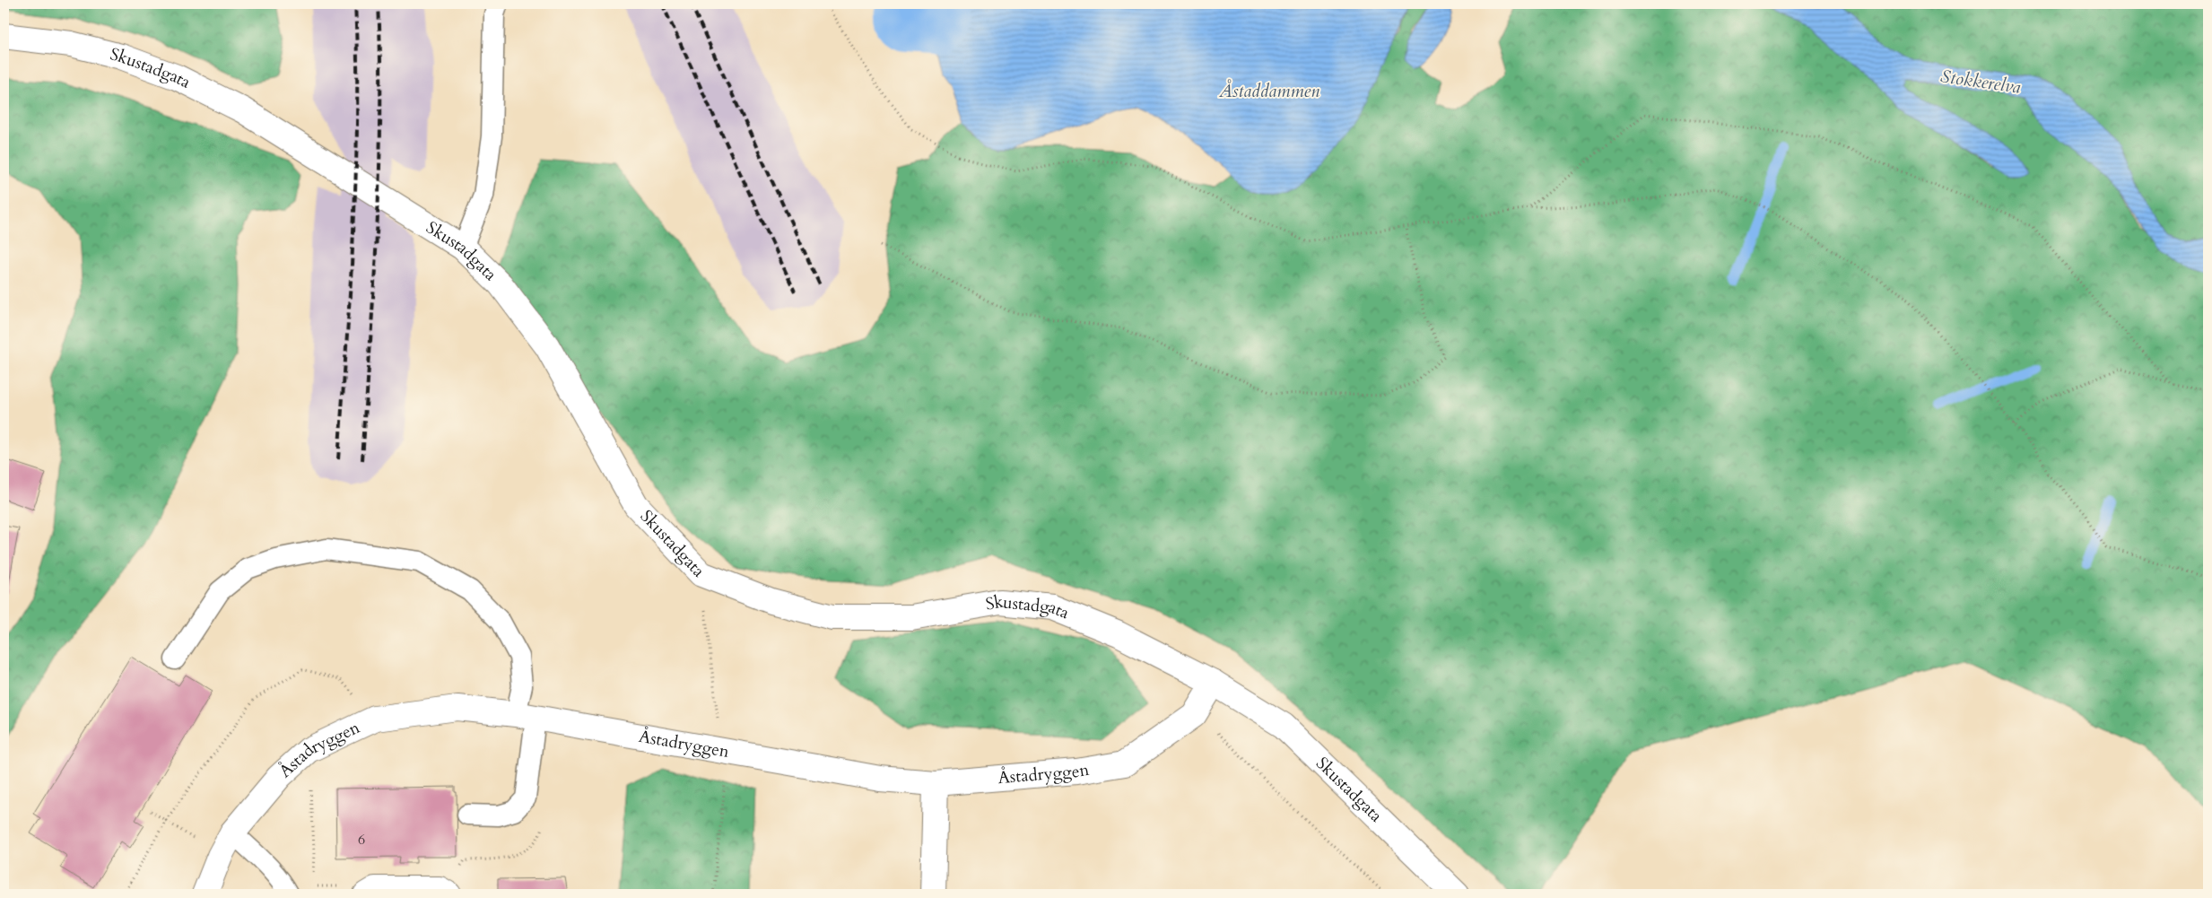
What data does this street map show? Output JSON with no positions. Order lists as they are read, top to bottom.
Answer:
{
  "streets": {
    "street": ["Skustadgata", "Åstadryggen"]
  },
  "crossings": [
    ["Skustadgata", "Åstadryggen"]
  ],
  "water": ["Stokkerelva", "Åstaddammen"],
  "house_numbers": ["6"]
}
